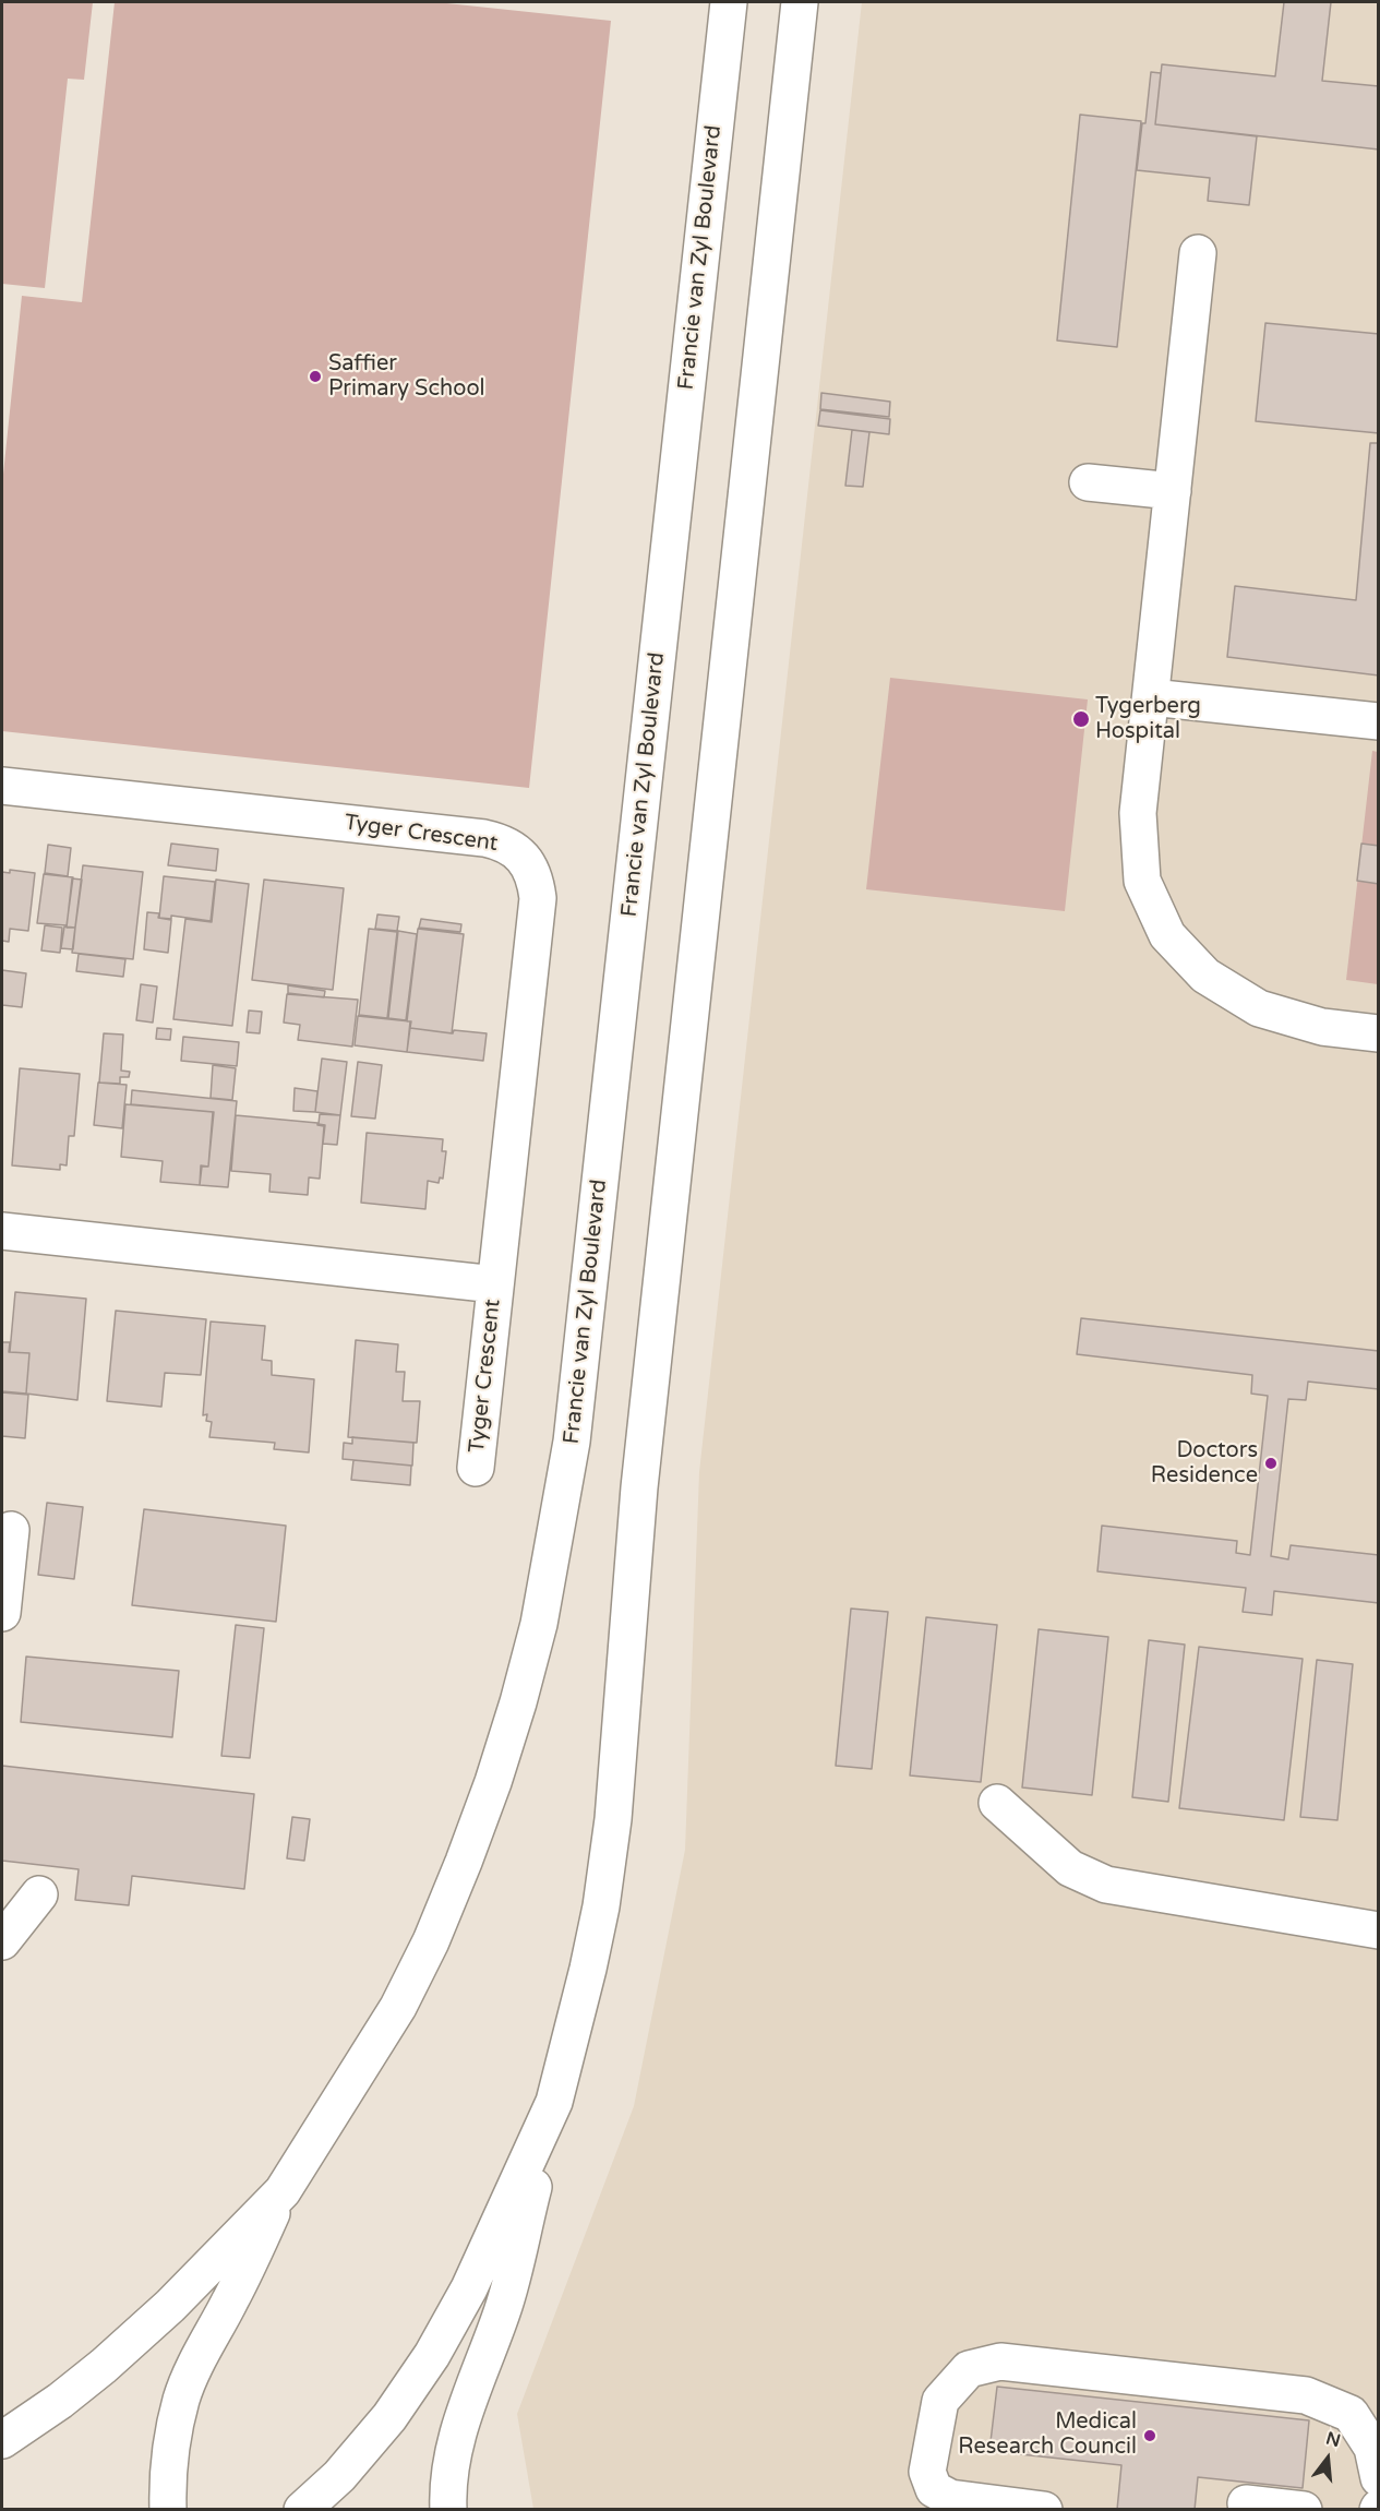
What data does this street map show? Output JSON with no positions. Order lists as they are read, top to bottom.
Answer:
{
  "streets": {
    "main road": ["Francie van Zyl Boulevard", "Tyger Crescent"]
  },
  "places": [
    "Saffier Primary School",
    "Tygerberg Hospital",
    "Doctors Residence",
    "Medical Research Council"
  ],
  "north": "top"
}
